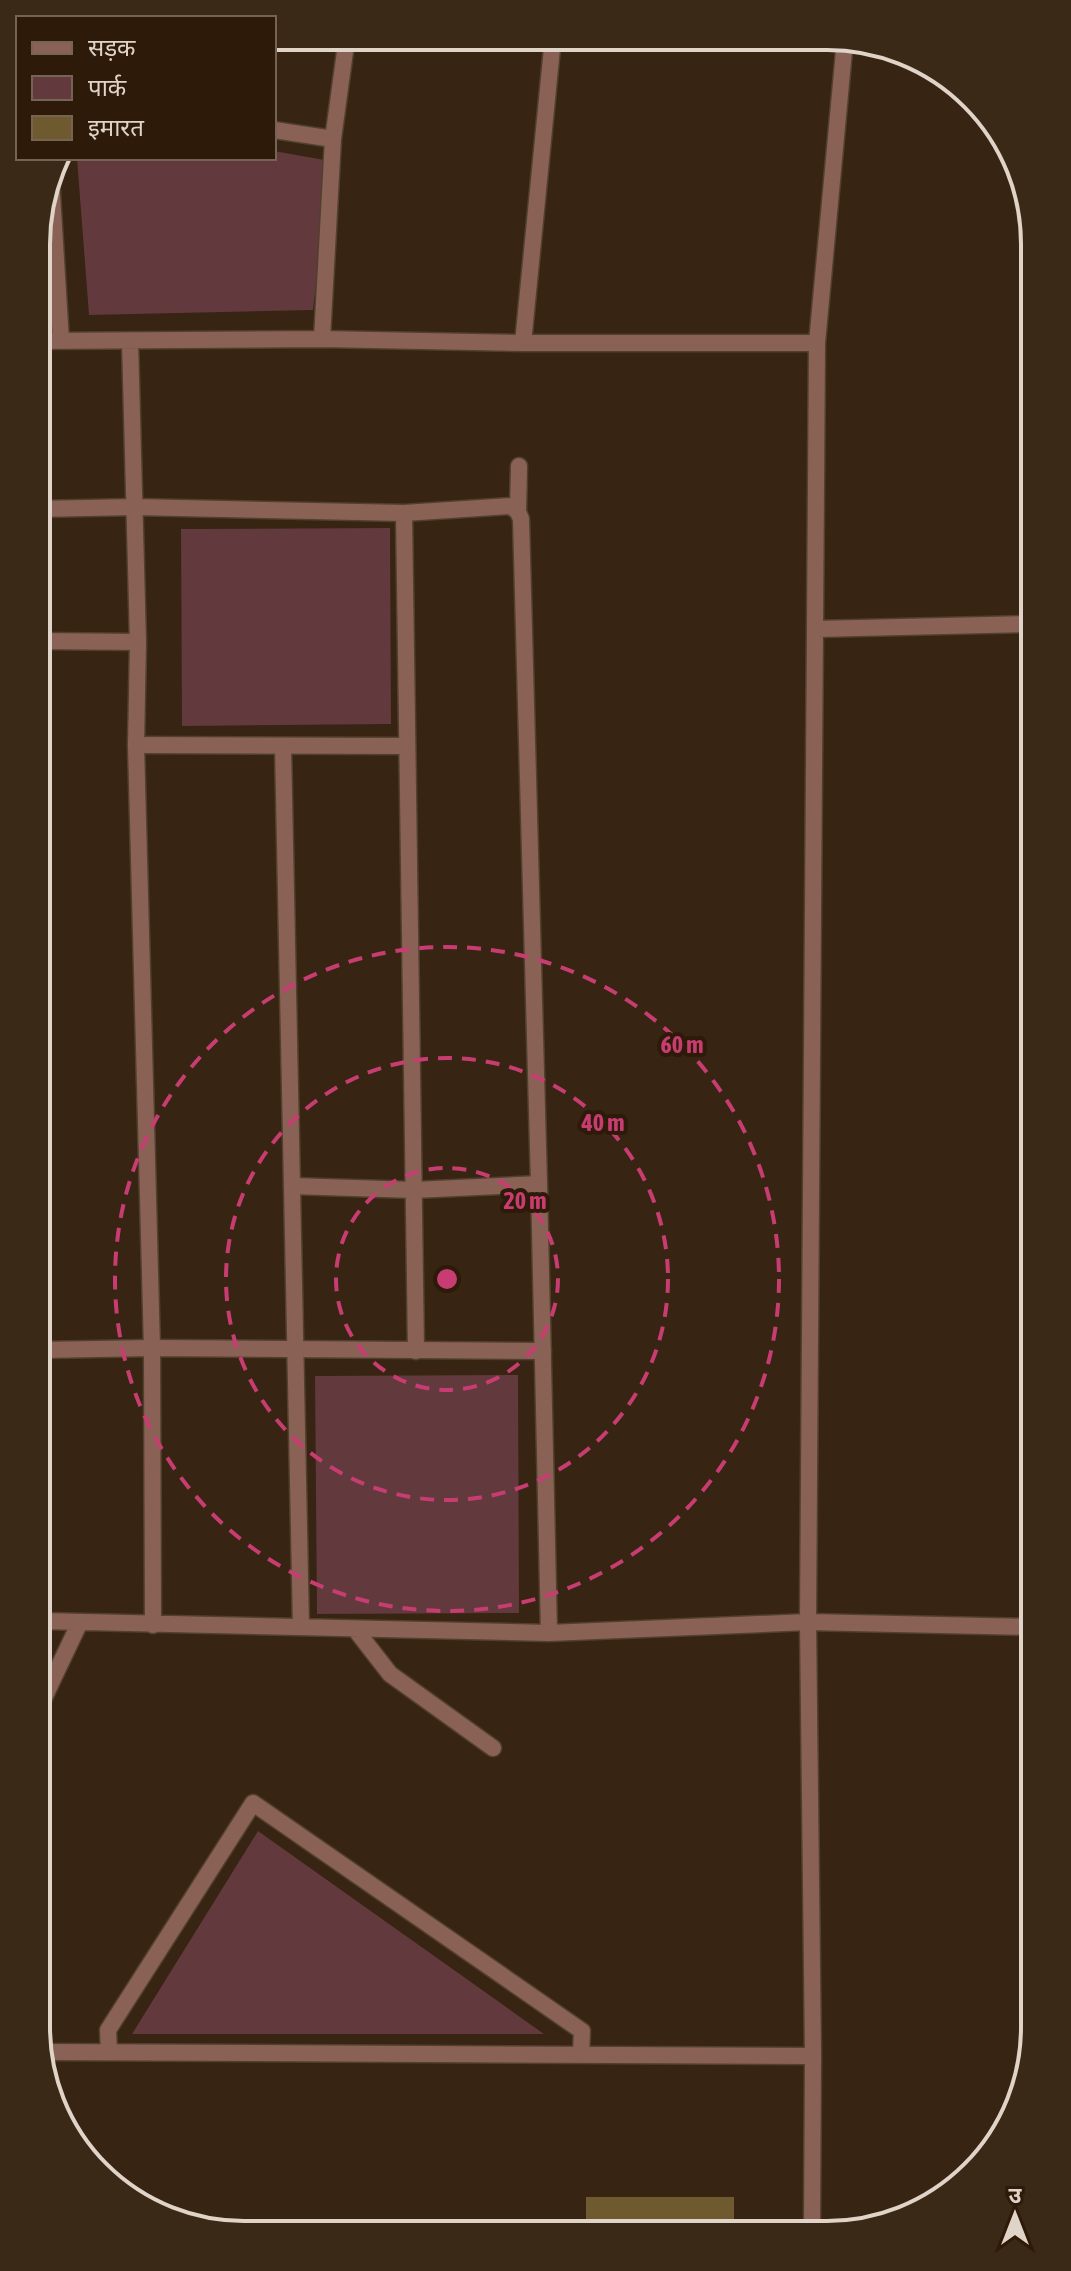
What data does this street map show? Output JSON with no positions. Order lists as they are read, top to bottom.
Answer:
{
  "legend": ["सड़क", "पार्क", "इमारत"],
  "north": "top",
  "rings": ["60 m", "40 m", "20 m"]
}
